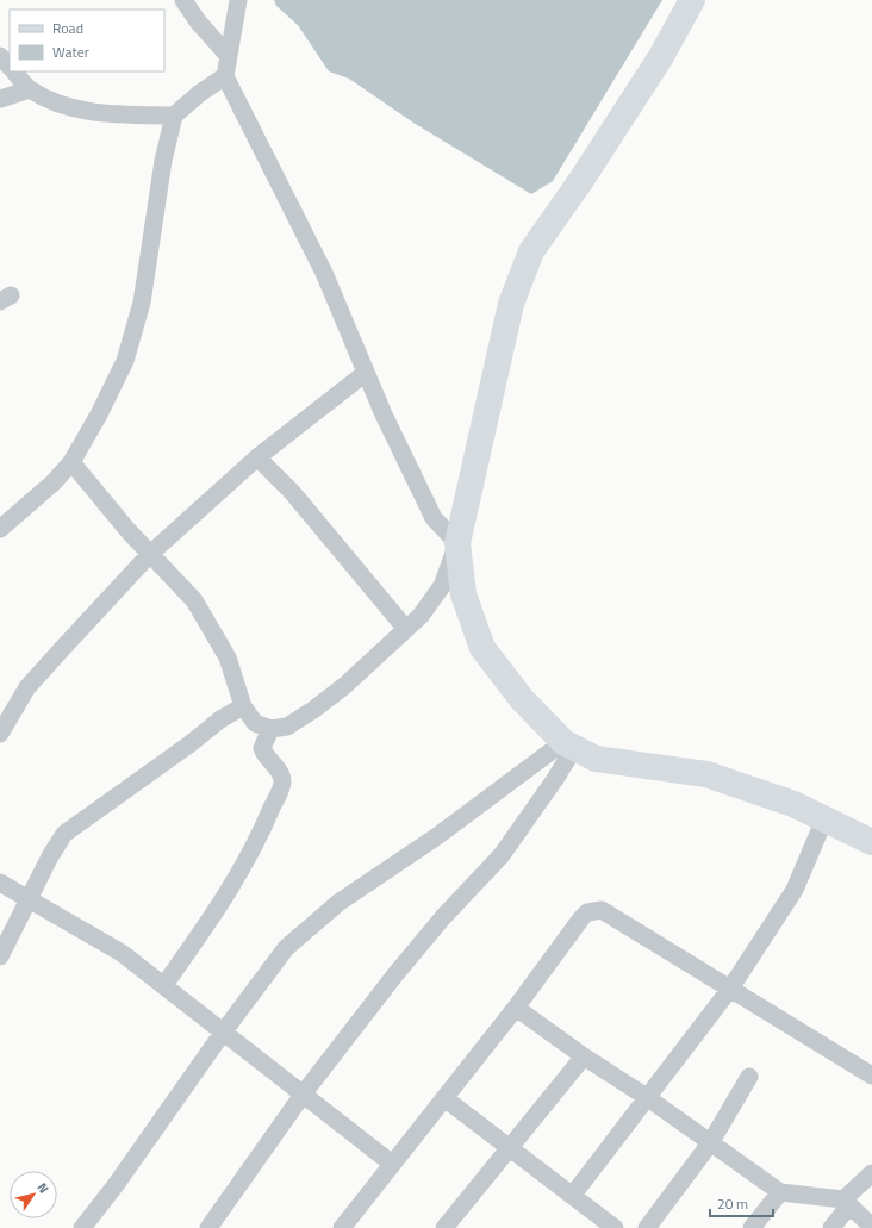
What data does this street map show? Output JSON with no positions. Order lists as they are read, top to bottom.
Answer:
{
  "legend": ["Road", "Water"],
  "scale_bar": "20 m",
  "north": "top right"
}
